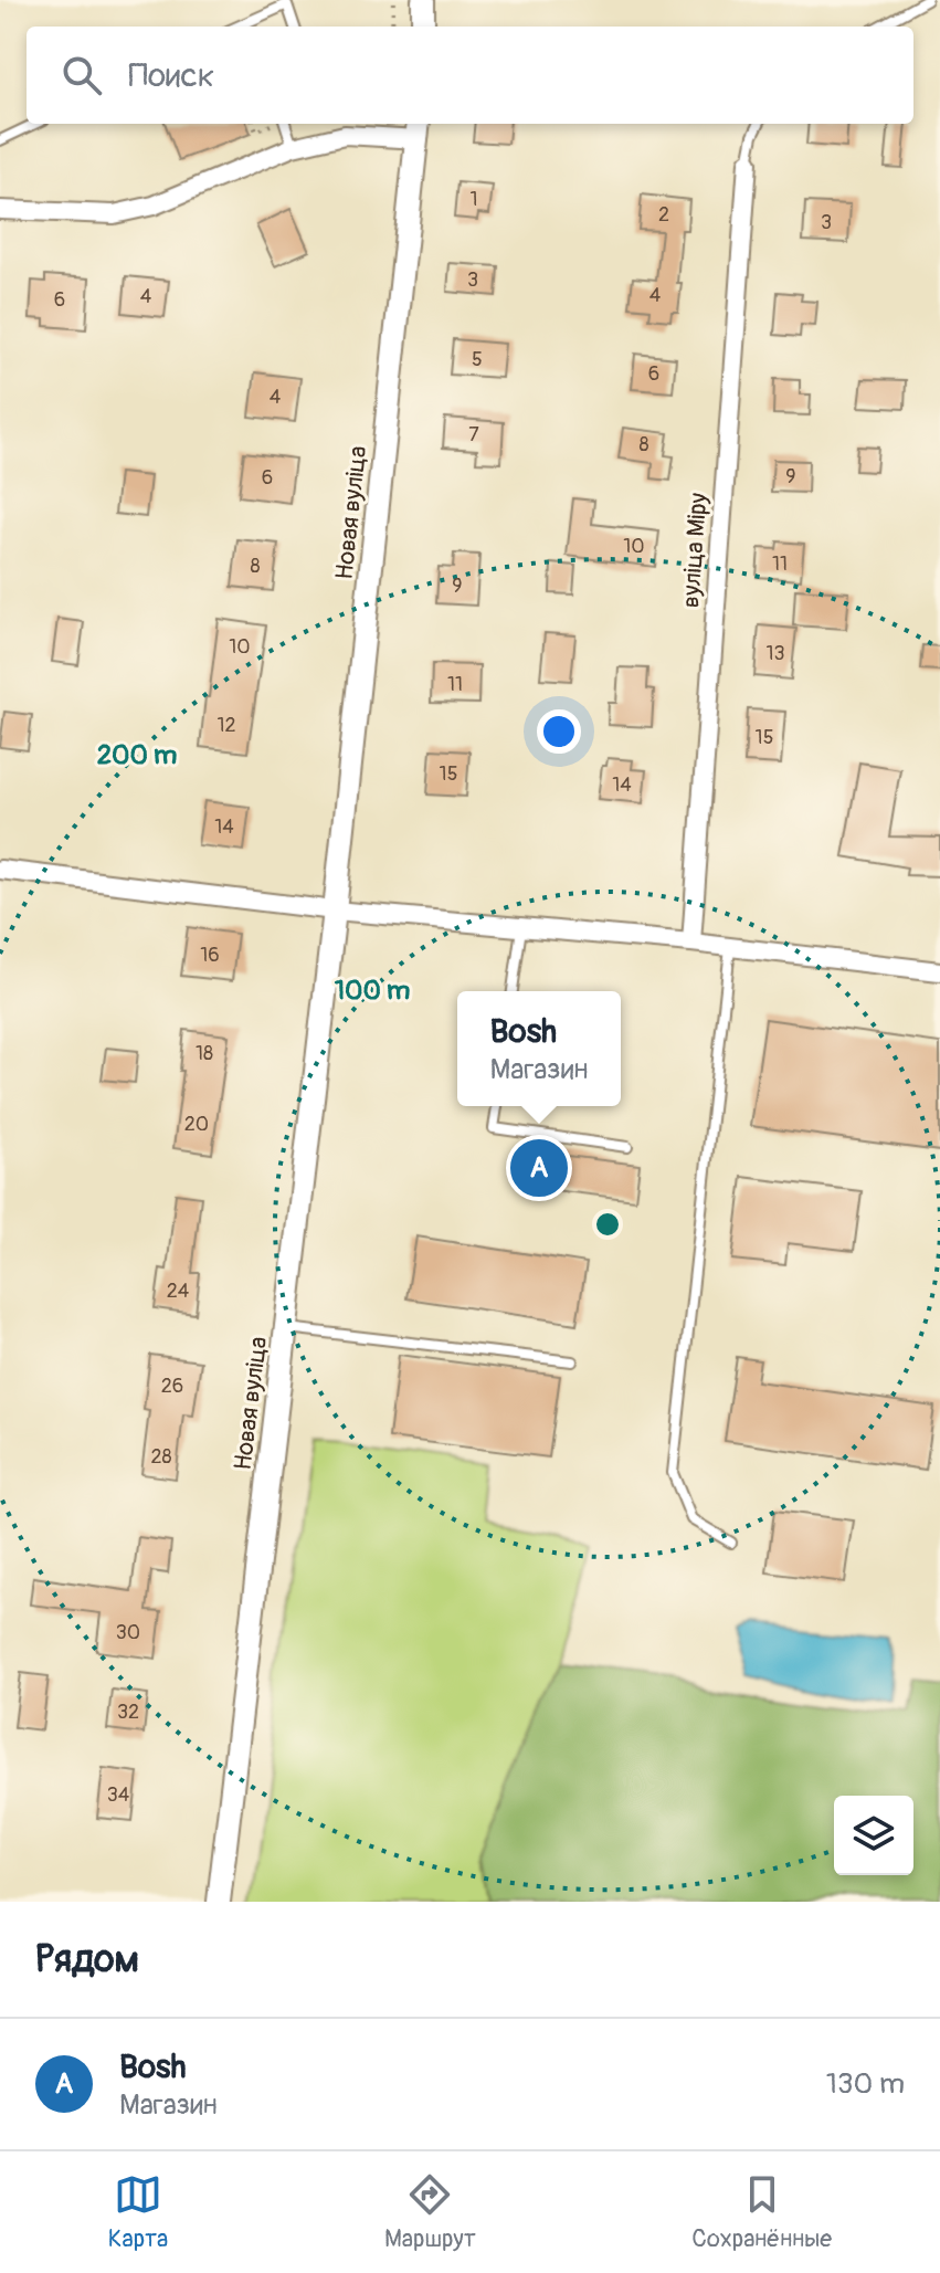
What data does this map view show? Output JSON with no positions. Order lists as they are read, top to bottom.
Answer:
{
  "streets": {
    "street": ["Новая вуліца", "вуліца Міру"]
  },
  "house_numbers": [
    "1",
    "2",
    "3",
    "3",
    "4",
    "4",
    "6",
    "5",
    "6",
    "4",
    "7",
    "8",
    "9",
    "6",
    "10",
    "11",
    "8",
    "9",
    "10",
    "13",
    "11",
    "12",
    "15",
    "15",
    "14",
    "14",
    "16",
    "18",
    "20",
    "24",
    "26",
    "28",
    "30",
    "32",
    "34"
  ],
  "page": {
    "search": "Поиск",
    "popup": ["Bosh", "Магазин"],
    "pins": "A",
    "heading": "Рядом",
    "list": [
      {
        "mark": "A",
        "name": "Bosh",
        "note": "Магазин",
        "value": "130 m"
      }
    ],
    "nav": ["Карта", "Маршрут", "Сохранённые"]
  },
  "rings": ["200 m", "100 m"]
}
